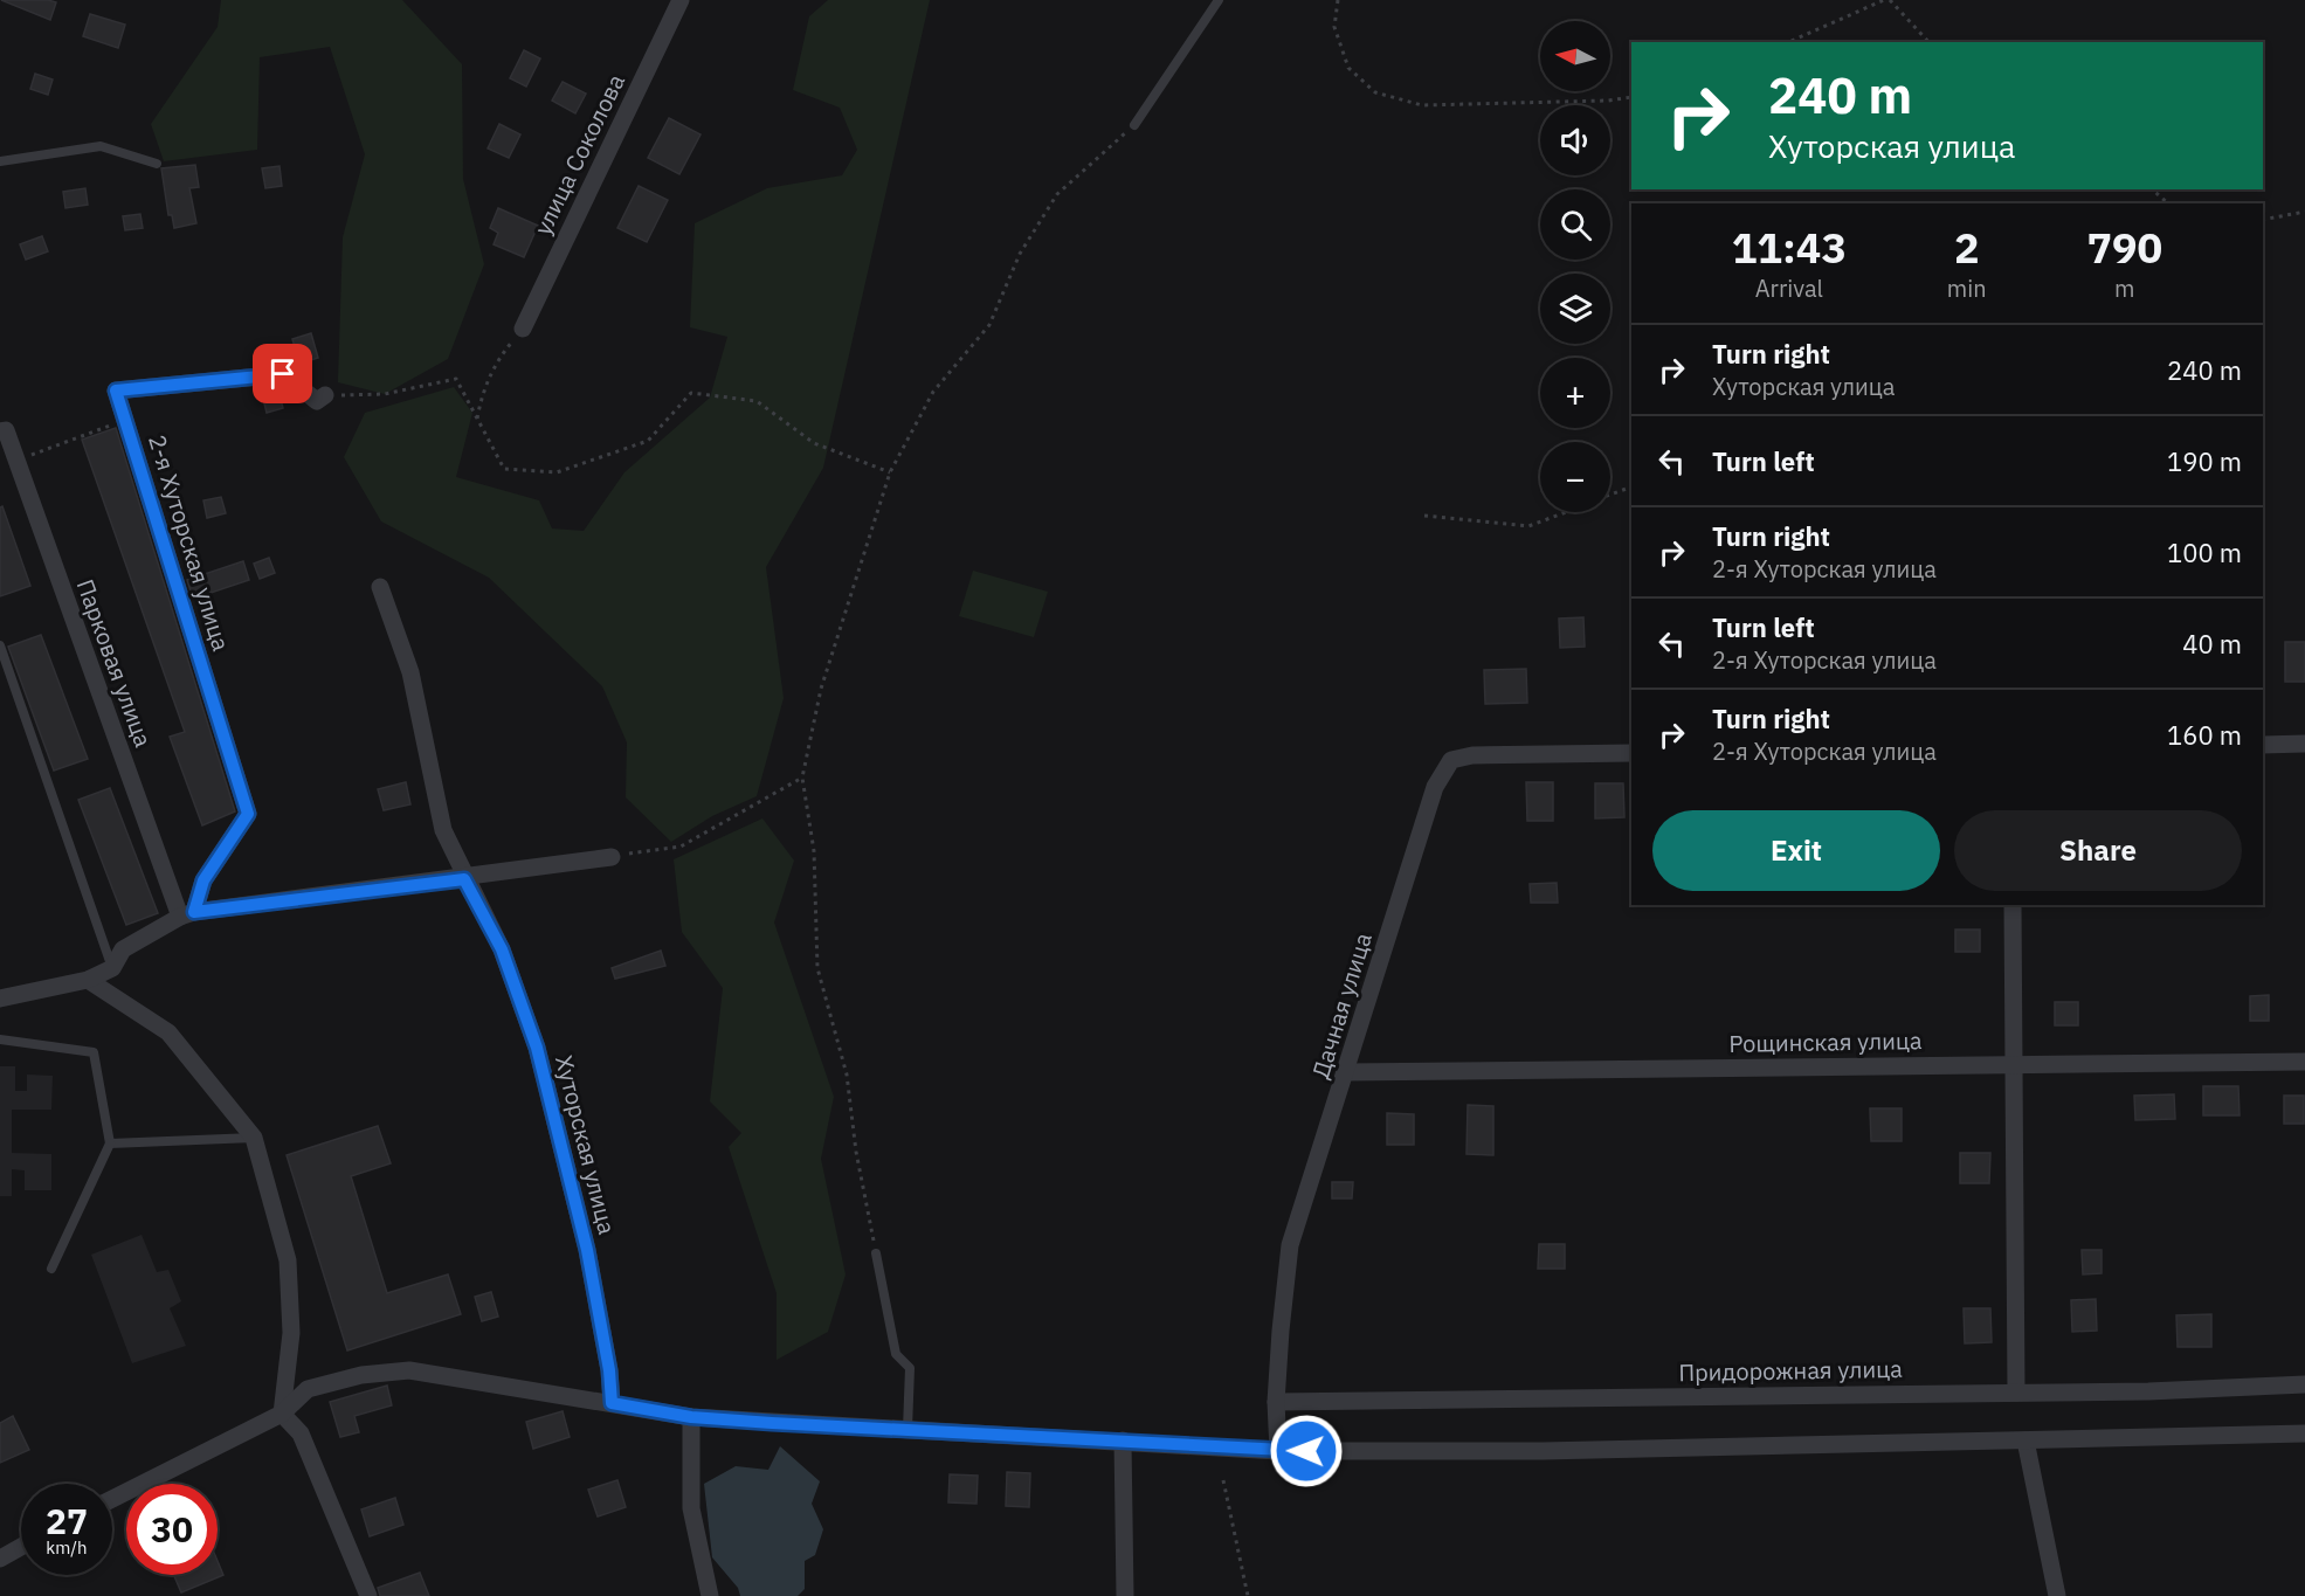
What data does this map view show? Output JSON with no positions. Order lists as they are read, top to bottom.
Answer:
{
  "streets": {
    "street": [
      "улица Соколова",
      "2-я Хуторская улица",
      "Парковая улица",
      "Дачная улица",
      "Рощинская улица",
      "Хуторская улица",
      "Придорожная улица"
    ]
  },
  "crossings": [
    ["2-я Хуторская улица", "Парковая улица"],
    ["Дачная улица", "Рощинская улица"],
    ["Дачная улица", "Придорожная улица"]
  ],
  "north": "left",
  "page": {
    "map_buttons": ["+", "−"],
    "turn": ["240 m", "Хуторская улица"],
    "eta": [
      "11:43",
      "Arrival",
      "2",
      "min",
      "790",
      "m"
    ],
    "list": [
      {
        "name": "Turn right",
        "note": "Хуторская улица",
        "value": "240 m"
      },
      {
        "name": "Turn left",
        "value": "190 m"
      },
      {
        "name": "Turn right",
        "note": "2-я Хуторская улица",
        "value": "100 m"
      },
      {
        "name": "Turn left",
        "note": "2-я Хуторская улица",
        "value": "40 m"
      },
      {
        "name": "Turn right",
        "note": "2-я Хуторская улица",
        "value": "160 m"
      }
    ],
    "buttons": ["Exit", "Share"],
    "speed": "27 km/h",
    "limit": "30"
  }
}
